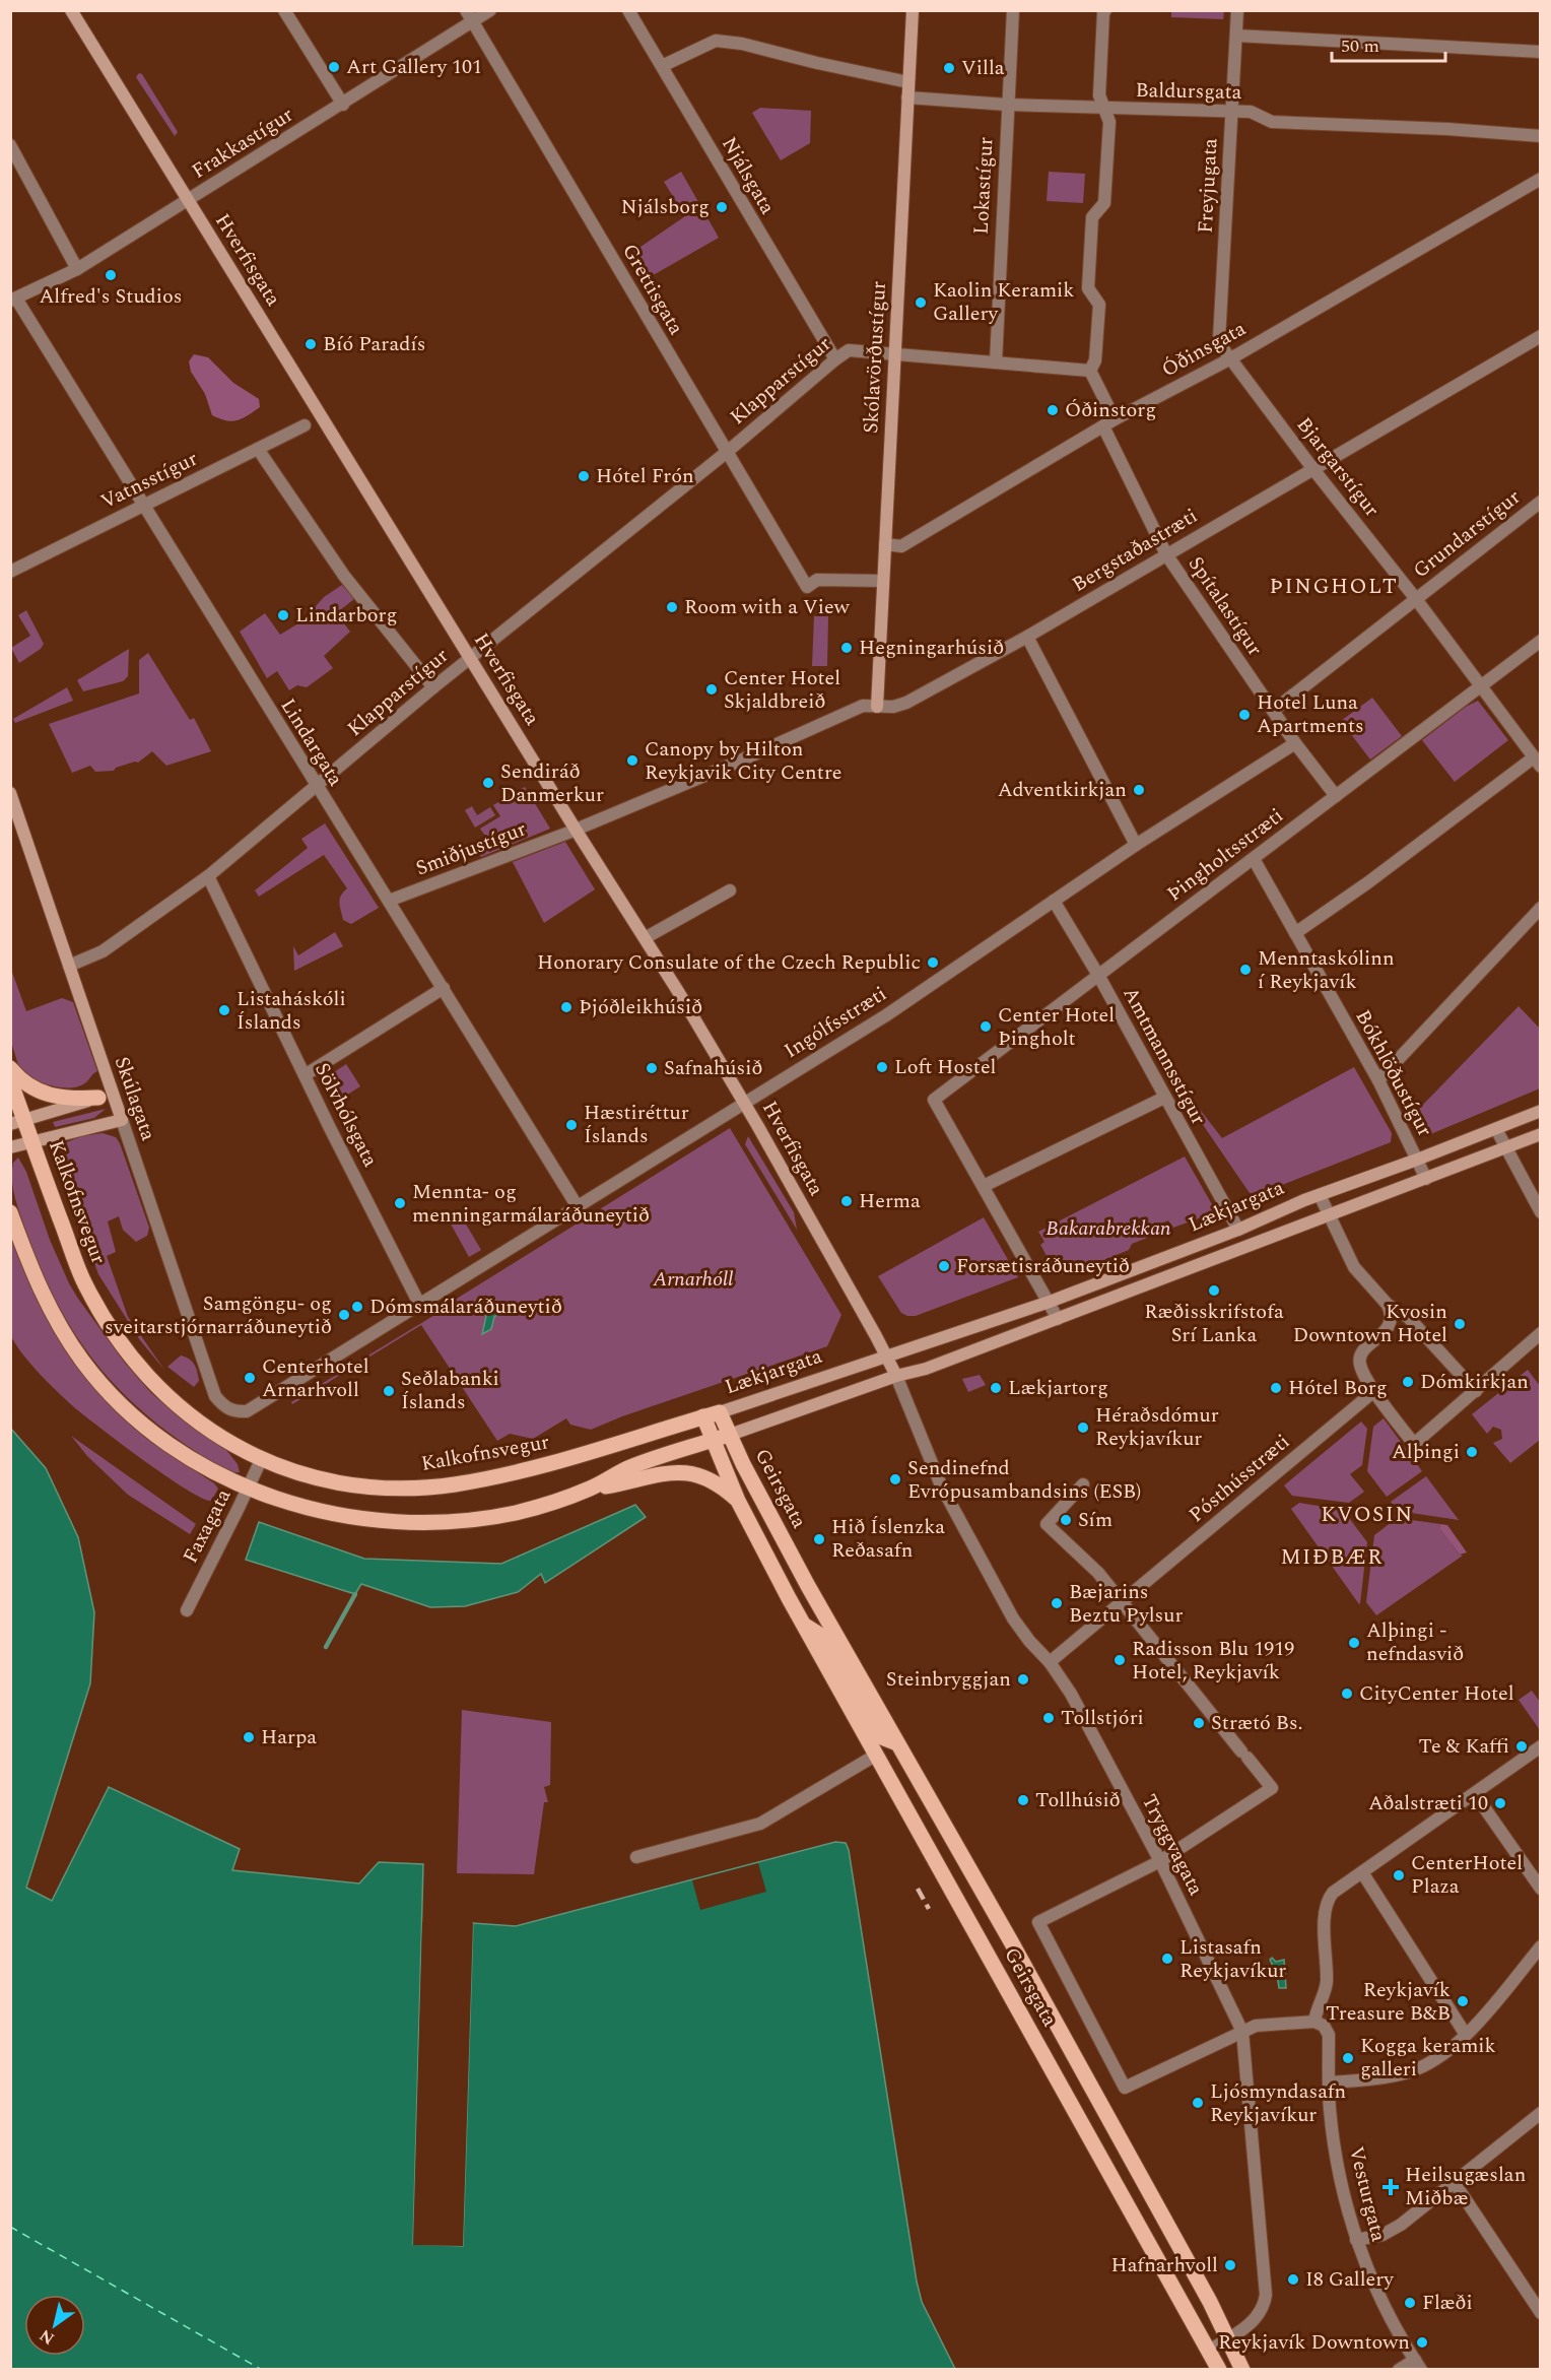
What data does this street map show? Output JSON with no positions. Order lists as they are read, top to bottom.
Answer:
{
  "streets": {
    "main road": ["Kalkofnsvegur", "Lækjargata", "Geirsgata"],
    "street": [
      "Baldursgata",
      "Frakkastígur",
      "Njálsgata",
      "Lokastígur",
      "Freyjugata",
      "Hverfisgata",
      "Grettisgata",
      "Óðinsgata",
      "Skólavörðustígur",
      "Klapparstígur",
      "Bjargarstígur",
      "Vatnsstígur",
      "Grundarstígur",
      "Bergstaðastræti",
      "Spítalastígur",
      "Lindargata",
      "Smiðjustígur",
      "Þingholtsstræti",
      "Ingólfsstræti",
      "Amtmannsstígur",
      "Bókhlöðustígur",
      "Skúlagata",
      "Sölvhólsgata",
      "Pósthússtræti",
      "Faxagata",
      "Tryggvagata",
      "Vesturgata"
    ]
  },
  "crossings": [
    ["Baldursgata", "Lokastígur"],
    ["Baldursgata", "Freyjugata"],
    ["Baldursgata", "Skólavörðustígur"],
    ["Frakkastígur", "Hverfisgata"],
    ["Frakkastígur", "Grettisgata"],
    ["Frakkastígur", "Lindargata"],
    ["Njálsgata", "Klapparstígur"],
    ["Lokastígur", "Klapparstígur"],
    ["Freyjugata", "Óðinsgata"],
    ["Freyjugata", "Bjargarstígur"],
    ["Hverfisgata", "Klapparstígur"],
    ["Hverfisgata", "Smiðjustígur"],
    ["Hverfisgata", "Ingólfsstræti"],
    ["Hverfisgata", "Lækjargata"],
    ["Hverfisgata", "Tryggvagata"],
    ["Grettisgata", "Skólavörðustígur"],
    ["Grettisgata", "Klapparstígur"],
    ["Óðinsgata", "Skólavörðustígur"],
    ["Óðinsgata", "Bjargarstígur"],
    ["Óðinsgata", "Spítalastígur"],
    ["Skólavörðustígur", "Klapparstígur"],
    ["Skólavörðustígur", "Bergstaðastræti"],
    ["Klapparstígur", "Lindargata"],
    ["Klapparstígur", "Skúlagata"],
    ["Klapparstígur", "Sölvhólsgata"],
    ["Bjargarstígur", "Grundarstígur"],
    ["Bjargarstígur", "Bergstaðastræti"],
    ["Bjargarstígur", "Þingholtsstræti"],
    ["Vatnsstígur", "Lindargata"],
    ["Grundarstígur", "Spítalastígur"],
    ["Bergstaðastræti", "Spítalastígur"],
    ["Bergstaðastræti", "Smiðjustígur"],
    ["Spítalastígur", "Þingholtsstræti"],
    ["Spítalastígur", "Ingólfsstræti"],
    ["Lindargata", "Smiðjustígur"],
    ["Lindargata", "Ingólfsstræti"],
    ["Þingholtsstræti", "Amtmannsstígur"],
    ["Þingholtsstræti", "Bókhlöðustígur"],
    ["Ingólfsstræti", "Amtmannsstígur"],
    ["Ingólfsstræti", "Skúlagata"],
    ["Ingólfsstræti", "Sölvhólsgata"],
    ["Amtmannsstígur", "Lækjargata"],
    ["Bókhlöðustígur", "Lækjargata"],
    ["Kalkofnsvegur", "Lækjargata"],
    ["Kalkofnsvegur", "Geirsgata"],
    ["Kalkofnsvegur", "Faxagata"],
    ["Lækjargata", "Geirsgata"],
    ["Lækjargata", "Tryggvagata"],
    ["Pósthússtræti", "Tryggvagata"],
    ["Geirsgata", "Tryggvagata"]
  ],
  "districts": ["ÞINGHOLT", "KVOSIN", "MIÐBÆR"],
  "parks": ["Bakarabrekkan", "Arnarhóll"],
  "places": {
    "other": [
      "Art Gallery 101",
      "Villa",
      "Njálsborg",
      "Alfred's Studios",
      "Kaolin Keramik Gallery",
      "Bíó Paradís",
      "Óðinstorg",
      "Hótel Frón",
      "Room with a View",
      "Lindarborg",
      "Hegningarhúsið",
      "Center Hotel Skjaldbreið",
      "Hotel Luna Apartments",
      "Canopy by Hilton Reykjavik City Centre",
      "Sendiráð Danmerkur",
      "Adventkirkjan",
      "Honorary Consulate of the Czech Republic",
      "Menntaskólinn í Reykjavík",
      "Þjóðleikhúsið",
      "Listaháskóli Íslands",
      "Center Hotel Þingholt",
      "Loft Hostel",
      "Safnahúsið",
      "Hæstiréttur Íslands",
      "Herma",
      "Mennta- og menningarmálaráðuneytið",
      "Forsætisráðuneytið",
      "Ræðisskrifstofa Srí Lanka",
      "Dómsmálaráðuneytið",
      "Samgöngu- og sveitarstjórnarráðuneytið",
      "Kvosin Downtown Hotel",
      "Centerhotel Arnarhvoll",
      "Dómkirkjan",
      "Lækjartorg",
      "Hótel Borg",
      "Seðlabanki Íslands",
      "Héraðsdómur Reykjavíkur",
      "Alþingi",
      "Sendinefnd Evrópusambandsins (ESB)",
      "Sím",
      "Hið Íslenzka Reðasafn",
      "Bæjarins Beztu Pylsur",
      "Alþingi - nefndasvið",
      "Radisson Blu 1919 Hotel, Reykjavík",
      "Steinbryggjan",
      "CityCenter Hotel",
      "Tollstjóri",
      "Strætó Bs.",
      "Harpa",
      "Te & Kaffi",
      "Tollhúsið",
      "Aðalstræti 10",
      "CenterHotel Plaza",
      "Listasafn Reykjavíkur",
      "Reykjavík Treasure B&B",
      "Kogga keramik galleri",
      "Ljósmyndasafn Reykjavíkur",
      "Hafnarhvoll",
      "I8 Gallery",
      "Flæði",
      "Reykjavík Downtown"
    ],
    "health": ["Heilsugæslan Miðbæ"]
  },
  "scale_bar": "50 m",
  "north": "bottom left"
}
